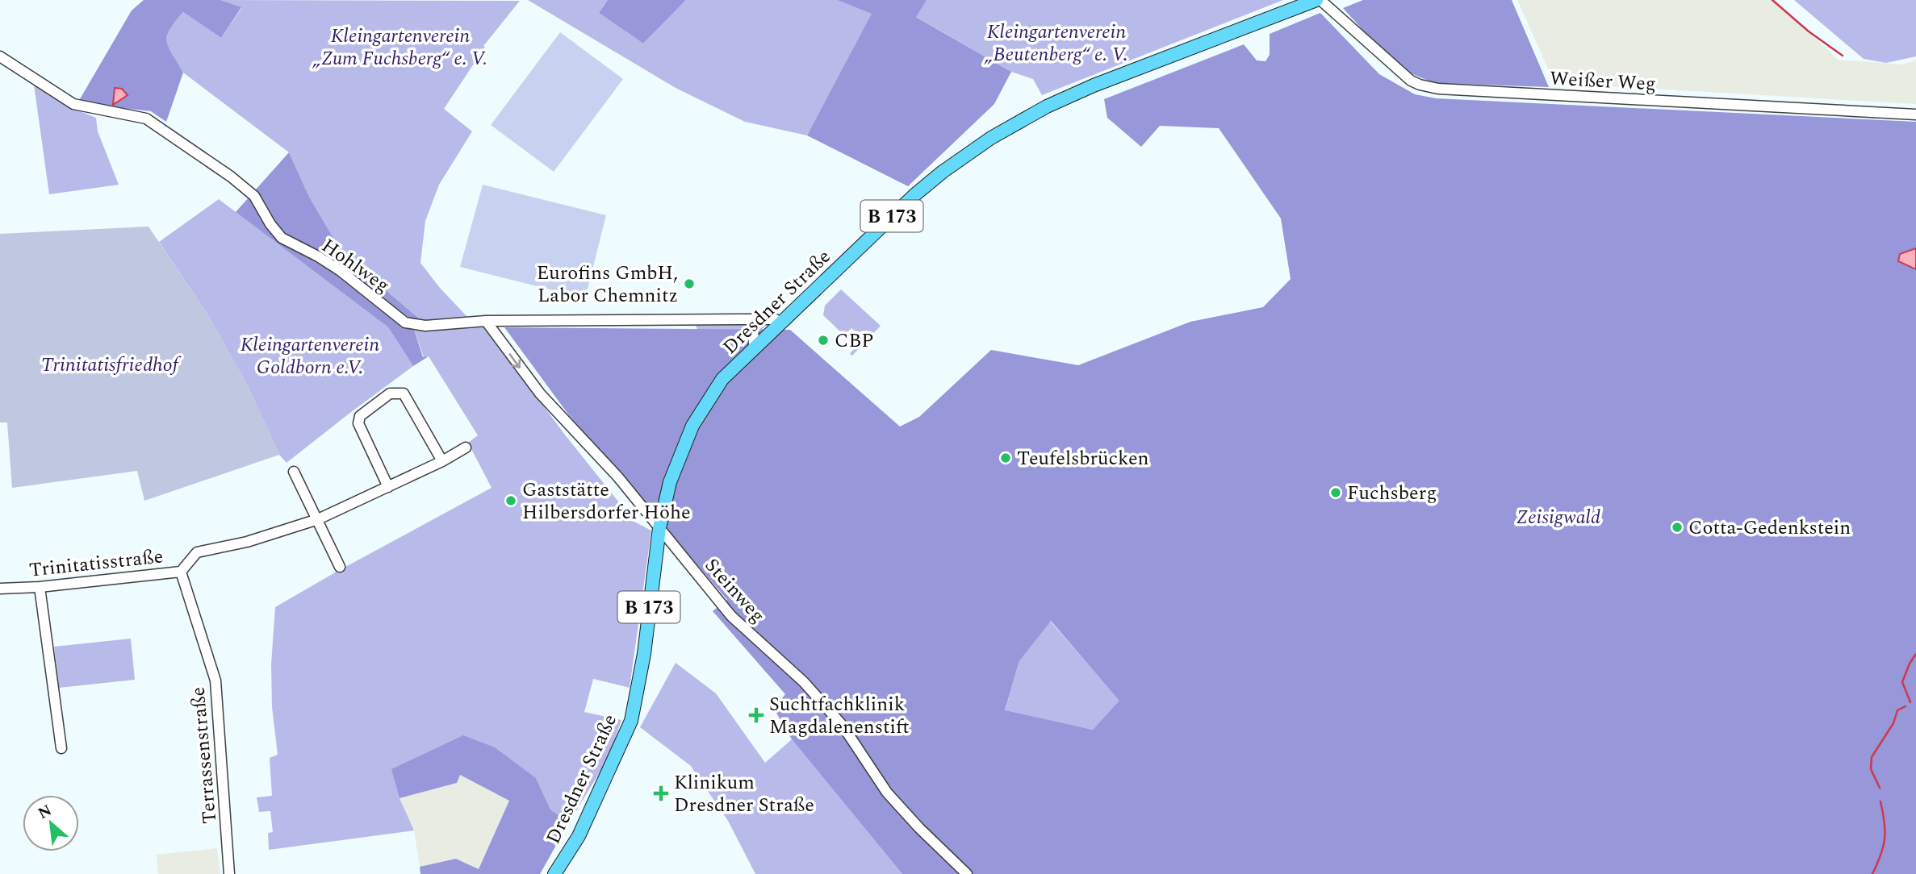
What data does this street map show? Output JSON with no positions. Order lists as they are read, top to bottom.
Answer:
{
  "streets": {
    "main road": ["B 173", "Dresdner Straße"],
    "street": [
      "Weißer Weg",
      "Hohlweg",
      "Trinitatisstraße",
      "Steinweg",
      "Terrassenstraße"
    ]
  },
  "crossings": [
    ["Weißer Weg", "Dresdner Straße"],
    ["Hohlweg", "Dresdner Straße"],
    ["Hohlweg", "Steinweg"],
    ["Dresdner Straße", "Steinweg"],
    ["Trinitatisstraße", "Terrassenstraße"]
  ],
  "one_way": ["Steinweg"],
  "parks": [
    "Kleingartenverein „Beutenberg“ e. V.",
    "Kleingartenverein „Zum Fuchsberg“ e. V.",
    "Kleingartenverein Goldborn e.V.",
    "Trinitatisfriedhof",
    "Zeisigwald"
  ],
  "places": {
    "other": [
      "Eurofins GmbH, Labor Chemnitz",
      "CBP",
      "Teufelsbrücken",
      "Fuchsberg",
      "Gaststätte Hilbersdorfer Höhe",
      "Cotta-Gedenkstein"
    ],
    "health": ["Suchtfachklinik Magdalenenstift", "Klinikum Dresdner Straße"]
  },
  "north": "top left"
}
